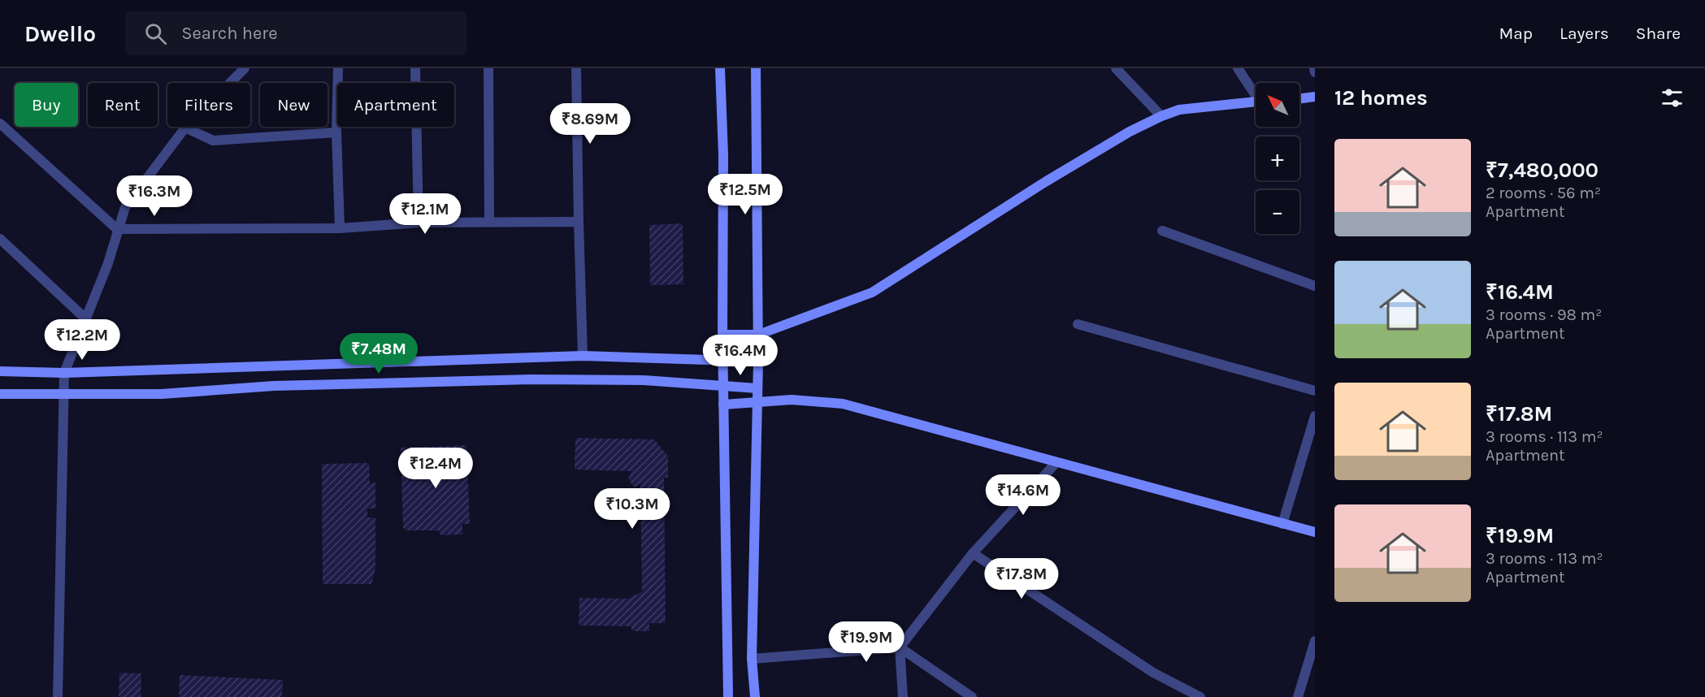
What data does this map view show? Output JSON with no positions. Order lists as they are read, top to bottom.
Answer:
{
  "north": "top left",
  "page": {
    "header": "Dwello",
    "search": "Search here",
    "nav": ["Map", "Layers", "Share"],
    "heading": "12 homes",
    "map_buttons": ["+", "−"],
    "chip": [
      "Buy",
      "Rent",
      "Filters",
      "New",
      "Apartment"
    ],
    "price": [
      "₹8.69M",
      "₹12.5M",
      "₹16.3M",
      "₹12.1M",
      "₹12.2M",
      "₹7.48M",
      "₹16.4M",
      "₹12.4M",
      "₹14.6M",
      "₹10.3M",
      "₹17.8M",
      "₹19.9M"
    ],
    "list": [
      {
        "name": "₹7,480,000",
        "note": "2 rooms · 56 m² · Apartment"
      },
      {
        "name": "₹16.4M",
        "note": "3 rooms · 98 m² · Apartment"
      },
      {
        "name": "₹17.8M",
        "note": "3 rooms · 113 m² · Apartment"
      },
      {
        "name": "₹19.9M",
        "note": "3 rooms · 113 m² · Apartment"
      }
    ]
  }
}
